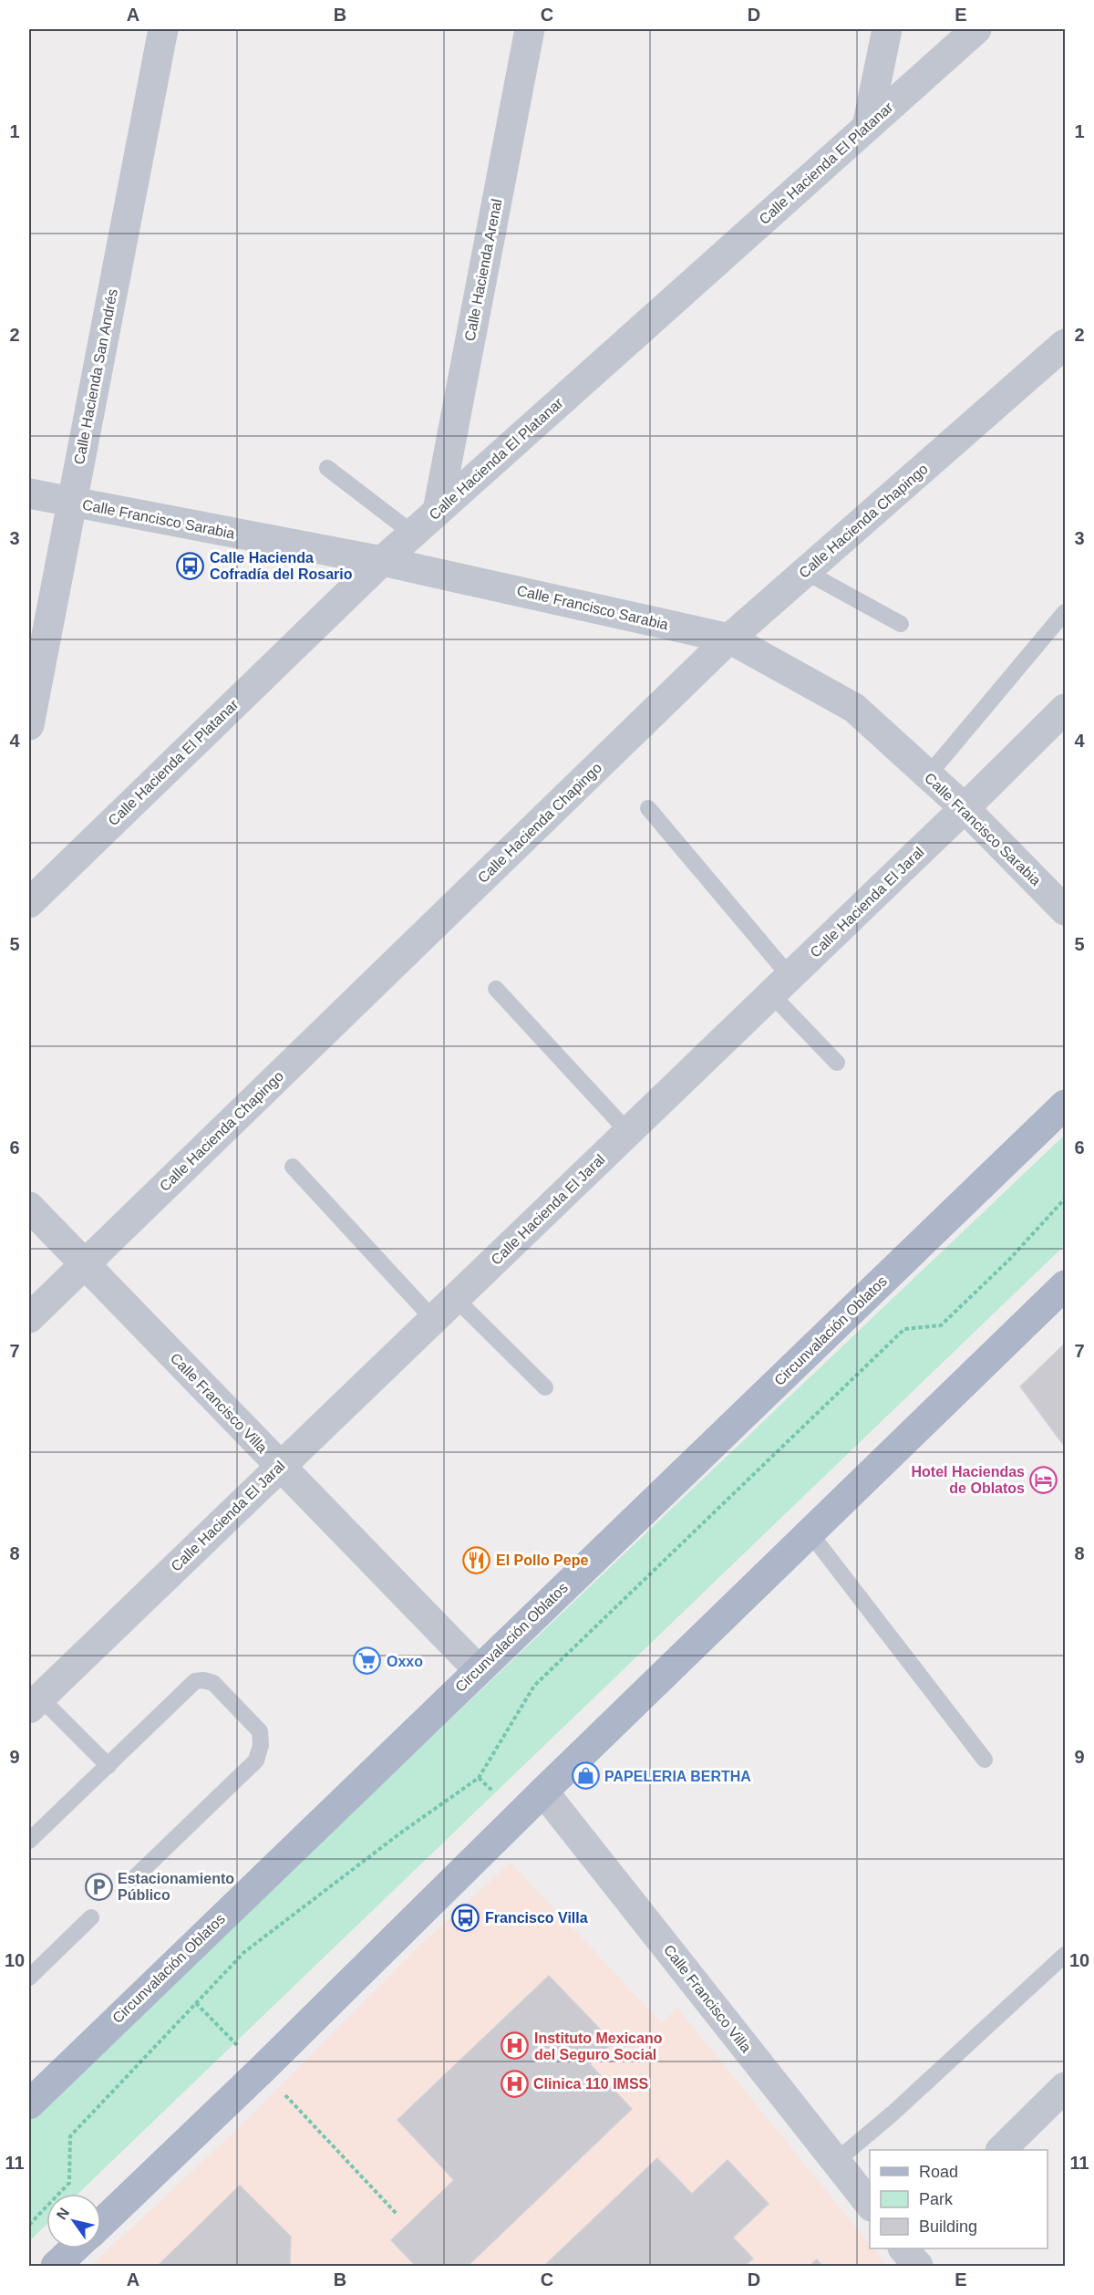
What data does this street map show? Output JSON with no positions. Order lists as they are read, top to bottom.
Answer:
{
  "streets": {
    "main road": ["Circunvalación Oblatos"],
    "street": [
      "Calle Hacienda El Platanar",
      "Calle Hacienda Arenal",
      "Calle Hacienda San Andrés",
      "Calle Francisco Sarabia",
      "Calle Hacienda Chapingo",
      "Calle Hacienda El Jaral",
      "Calle Francisco Villa"
    ]
  },
  "crossings": [
    ["Calle Hacienda El Platanar", "Calle Hacienda Arenal"],
    ["Calle Hacienda El Platanar", "Calle Francisco Sarabia"],
    ["Calle Hacienda San Andrés", "Calle Francisco Sarabia"],
    ["Calle Francisco Sarabia", "Calle Hacienda Chapingo"],
    ["Calle Francisco Sarabia", "Calle Hacienda El Jaral"],
    ["Calle Hacienda Chapingo", "Calle Francisco Villa"],
    ["Calle Hacienda El Jaral", "Calle Francisco Villa"],
    ["Circunvalación Oblatos", "Calle Francisco Villa"]
  ],
  "places": {
    "bus stop": ["Calle Hacienda Cofradía del Rosario", "Francisco Villa"],
    "hotel": ["Hotel Haciendas de Oblatos"],
    "restaurant": ["El Pollo Pepe"],
    "supermarket": ["Oxxo"],
    "shop": ["PAPELERIA BERTHA"],
    "parking": ["Estacionamiento Público"],
    "hospital": ["Instituto Mexicano del Seguro Social", "Clinica 110 IMSS"]
  },
  "legend": ["Road", "Park", "Building"],
  "north": "top left",
  "grid": {
    "columns": [
      "A",
      "B",
      "C",
      "D",
      "E"
    ],
    "rows": [
      "1",
      "2",
      "3",
      "4",
      "5",
      "6",
      "7",
      "8",
      "9",
      "10",
      "11"
    ]
  }
}
